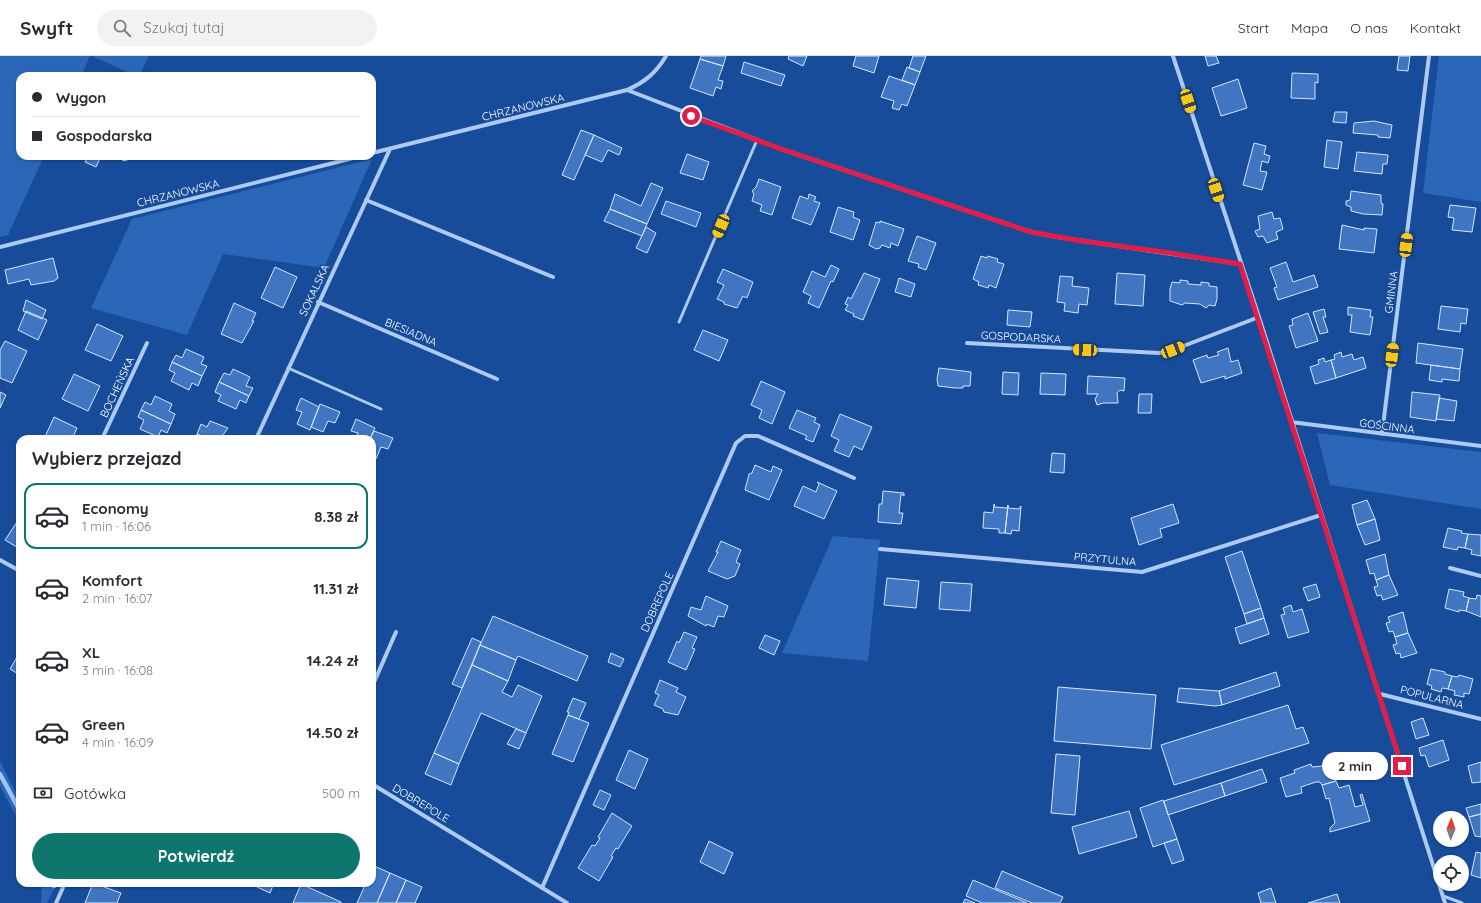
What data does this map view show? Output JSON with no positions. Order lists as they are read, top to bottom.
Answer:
{
  "streets": {
    "street": [
      "CHRZANOWSKA",
      "SOKALSKA",
      "GMINNA",
      "BIESIADNA",
      "GOSPODARSKA",
      "BOCHEŃSKA",
      "GOŚCINNA",
      "PRZYTULNA",
      "DOBREPOLE",
      "POPULARNA"
    ]
  },
  "crossings": [
    ["CHRZANOWSKA", "SOKALSKA"],
    ["SOKALSKA", "BIESIADNA"],
    ["GMINNA", "GOŚCINNA"]
  ],
  "north": "top",
  "page": {
    "header": "Swyft",
    "search": "Szukaj tutaj",
    "nav": [
      "Start",
      "Mapa",
      "O nas",
      "Kontakt"
    ],
    "banner": ["Wygon", "Gospodarska"],
    "heading": "Wybierz przejazd",
    "list": [
      {
        "name": "Economy",
        "note": "1 min · 16:06",
        "value": "8.38 zł"
      },
      {
        "name": "Komfort",
        "note": "2 min · 16:07",
        "value": "11.31 zł"
      },
      {
        "name": "XL",
        "note": "3 min · 16:08",
        "value": "14.24 zł"
      },
      {
        "name": "Green",
        "note": "4 min · 16:09",
        "value": "14.50 zł"
      }
    ],
    "bubble": "2 min",
    "pay": ["Gotówka", "500 m"],
    "buttons": "Potwierdź"
  }
}
